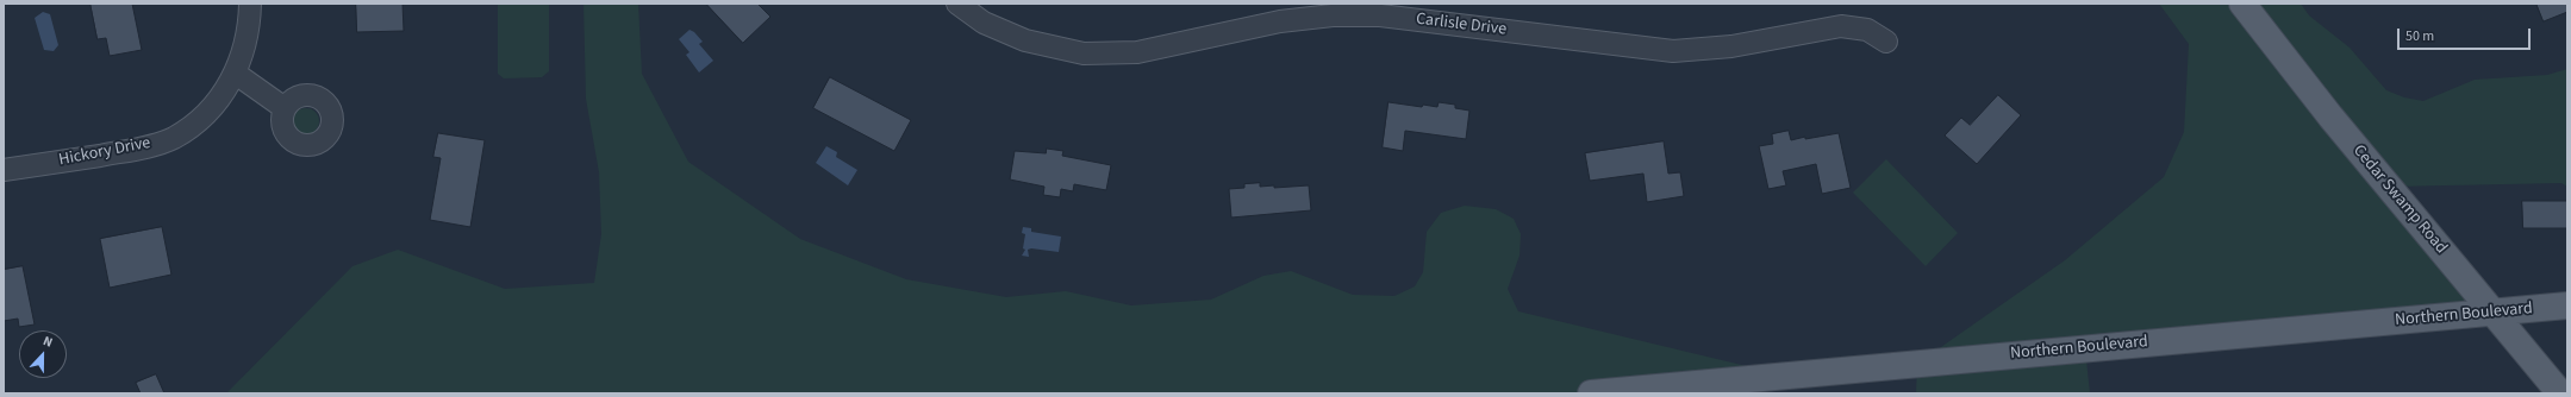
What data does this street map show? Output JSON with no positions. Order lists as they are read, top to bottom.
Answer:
{
  "streets": {
    "main road": ["Cedar Swamp Road", "Northern Boulevard"],
    "street": ["Carlisle Drive", "Hickory Drive"]
  },
  "crossings": [
    ["Cedar Swamp Road", "Northern Boulevard"]
  ],
  "scale_bar": "50 m",
  "north": "top"
}
